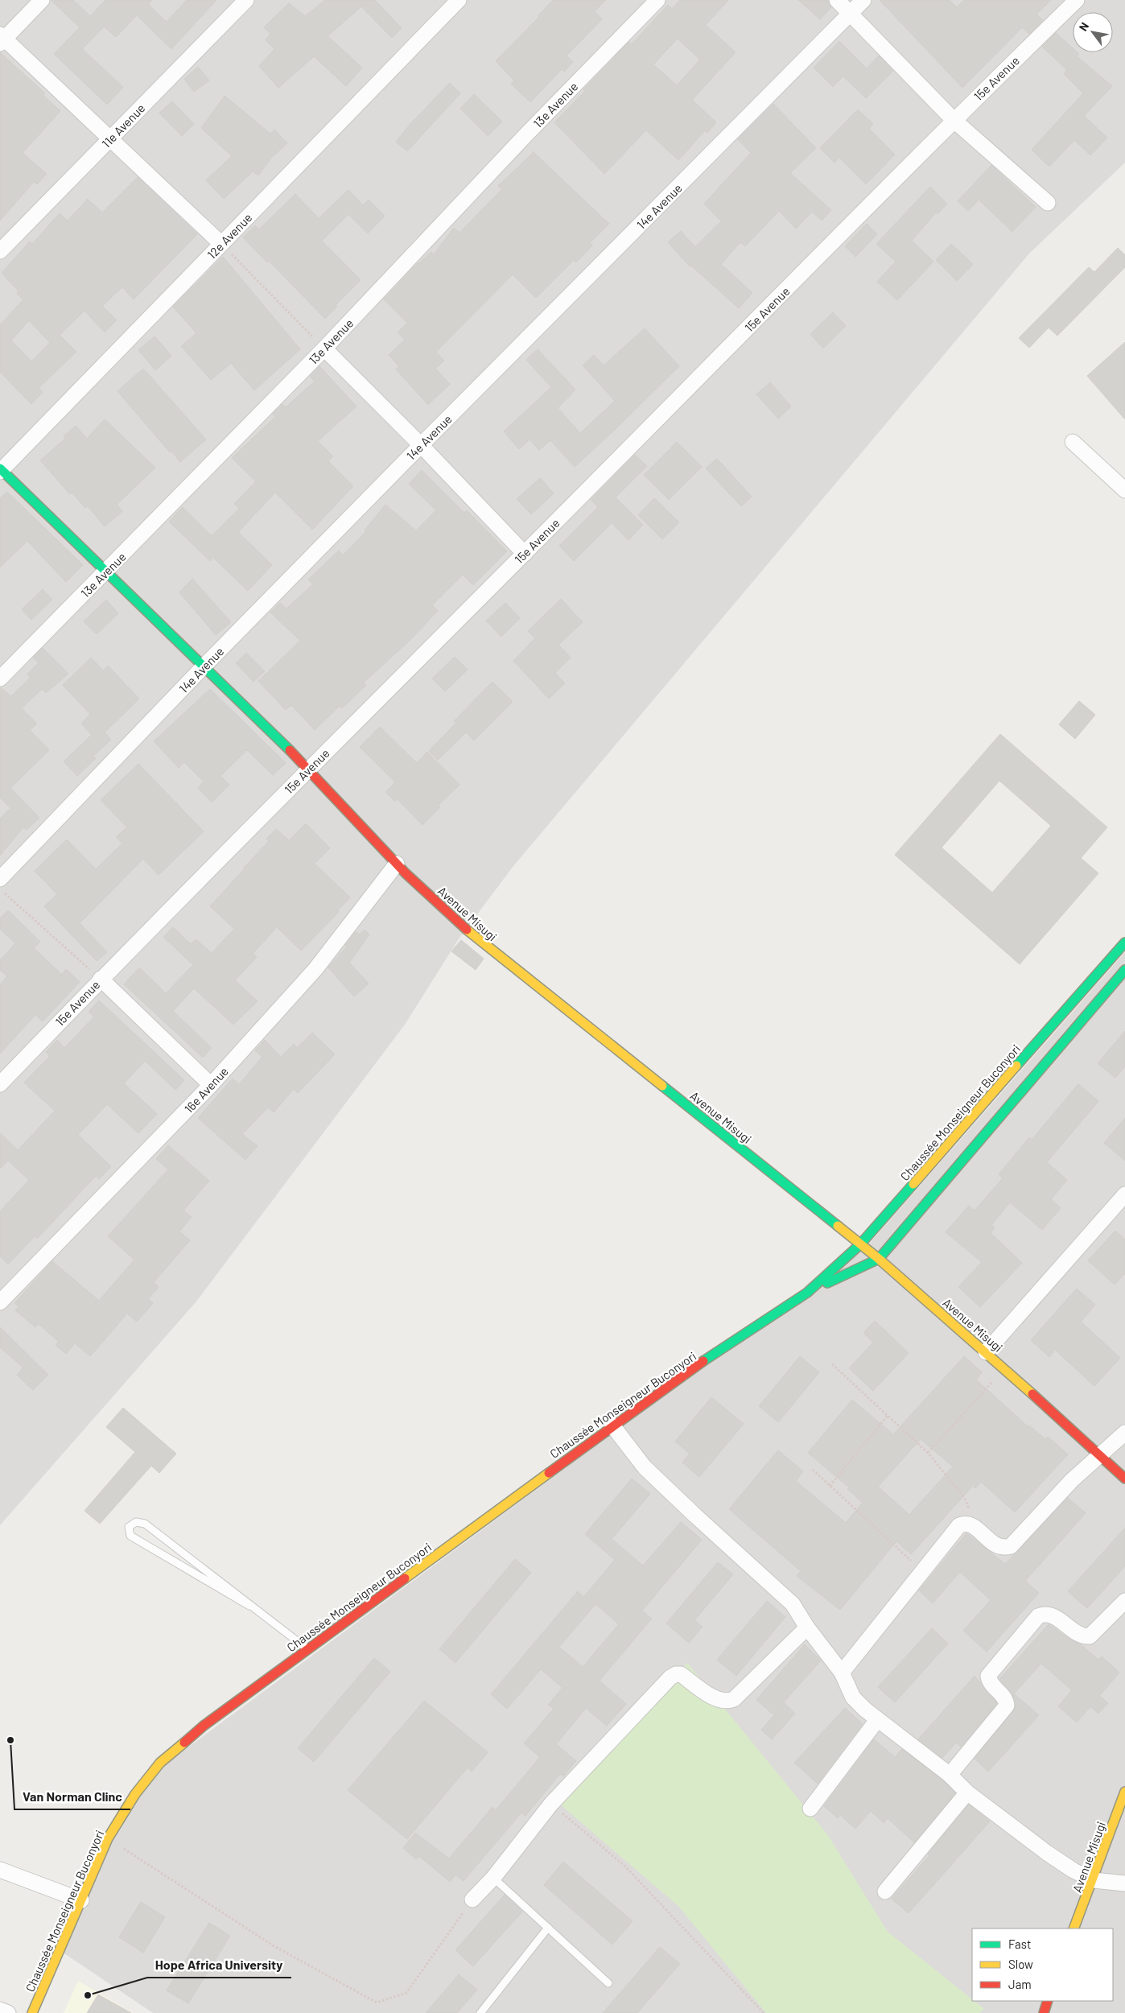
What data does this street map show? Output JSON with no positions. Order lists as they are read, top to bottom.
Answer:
{
  "streets": {
    "street": [
      "15e Avenue",
      "13e Avenue",
      "11e Avenue",
      "14e Avenue",
      "12e Avenue",
      "Avenue Misugi",
      "16e Avenue",
      "Chaussée Monseigneur Buconyori"
    ]
  },
  "crossings": [
    ["15e Avenue", "Avenue Misugi"],
    ["13e Avenue", "Avenue Misugi"],
    ["14e Avenue", "Avenue Misugi"],
    ["12e Avenue", "Avenue Misugi"],
    ["Avenue Misugi", "16e Avenue"],
    ["Avenue Misugi", "Chaussée Monseigneur Buconyori"]
  ],
  "places": ["Van Norman Clinc", "Hope Africa University"],
  "legend": ["Fast", "Slow", "Jam"],
  "north": "top left"
}
